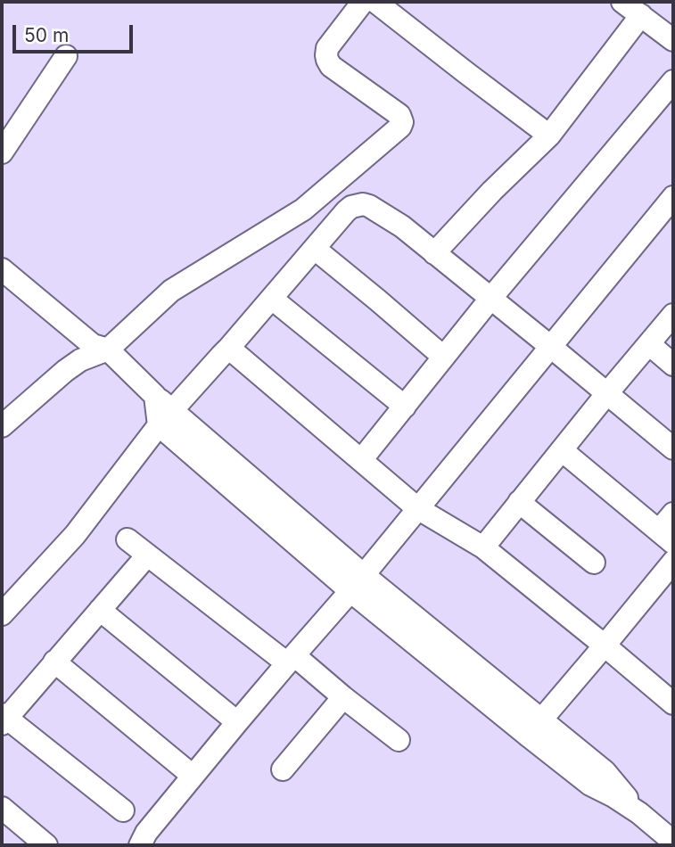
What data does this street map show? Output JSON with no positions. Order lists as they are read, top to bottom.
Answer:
{
  "scale_bar": "50 m"
}
